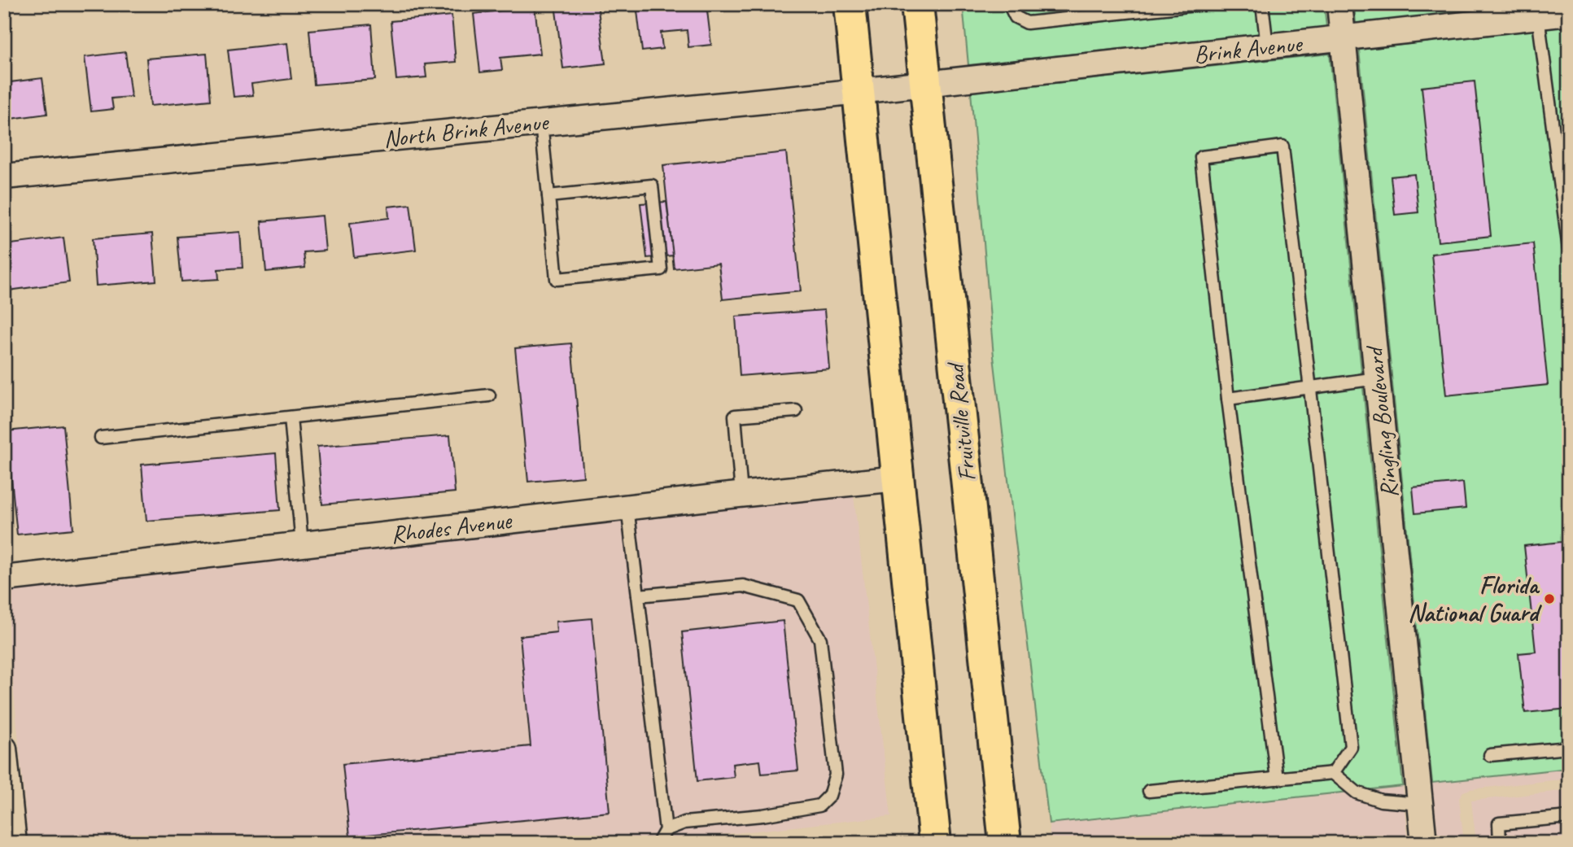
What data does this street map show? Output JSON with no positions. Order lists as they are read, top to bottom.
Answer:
{
  "streets": {
    "main road": ["Fruitville Road"],
    "street": [
      "Brink Avenue",
      "North Brink Avenue",
      "Ringling Boulevard",
      "Rhodes Avenue"
    ]
  },
  "crossings": [
    ["Brink Avenue", "North Brink Avenue"],
    ["Brink Avenue", "Fruitville Road"],
    ["Brink Avenue", "Ringling Boulevard"],
    ["North Brink Avenue", "Fruitville Road"]
  ],
  "places": ["Florida National Guard"]
}
